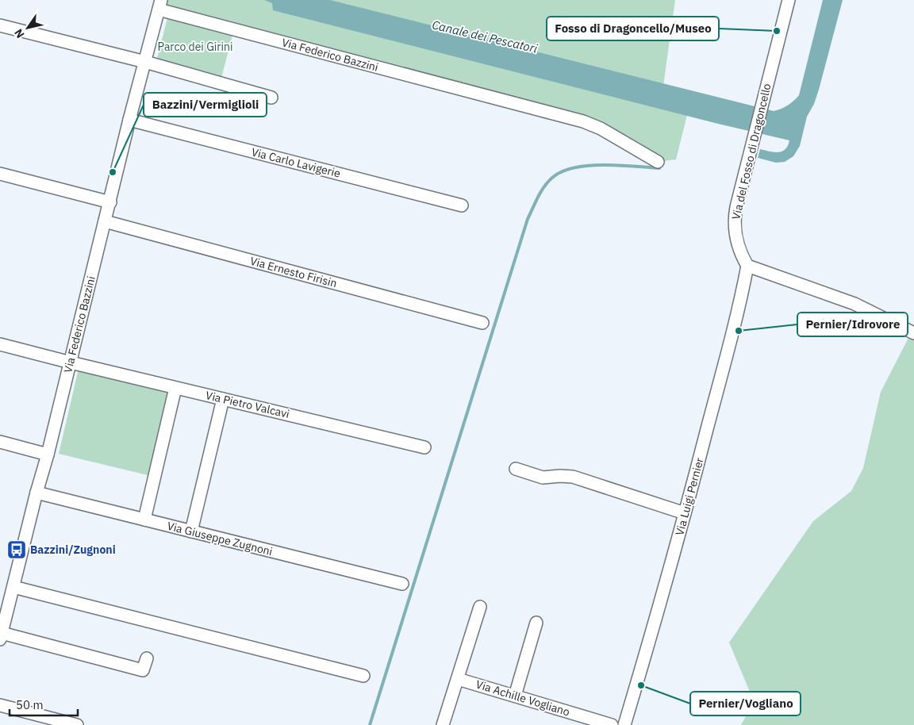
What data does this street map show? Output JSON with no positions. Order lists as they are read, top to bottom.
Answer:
{
  "streets": {
    "street": [
      "Via Federico Bazzini",
      "Via del Fosso di Dragoncello",
      "Via Carlo Lavigerie",
      "Via Ernesto Firisin",
      "Via Pietro Valcavi",
      "Via Luigi Pernier",
      "Via Giuseppe Zugnoni",
      "Via Achille Vogliano"
    ]
  },
  "crossings": [
    ["Via Federico Bazzini", "Via Carlo Lavigerie"],
    ["Via Federico Bazzini", "Via Ernesto Firisin"],
    ["Via Federico Bazzini", "Via Pietro Valcavi"],
    ["Via Federico Bazzini", "Via Giuseppe Zugnoni"],
    ["Via del Fosso di Dragoncello", "Via Luigi Pernier"]
  ],
  "water": ["Canale dei Pescatori"],
  "parks": ["Parco dei Girini"],
  "places": {
    "other": [
      "Fosso di Dragoncello/Museo",
      "Bazzini/Vermiglioli",
      "Pernier/Idrovore",
      "Pernier/Vogliano"
    ],
    "bus stop": ["Bazzini/Zugnoni"]
  },
  "scale_bar": "50 m",
  "north": "bottom left"
}
